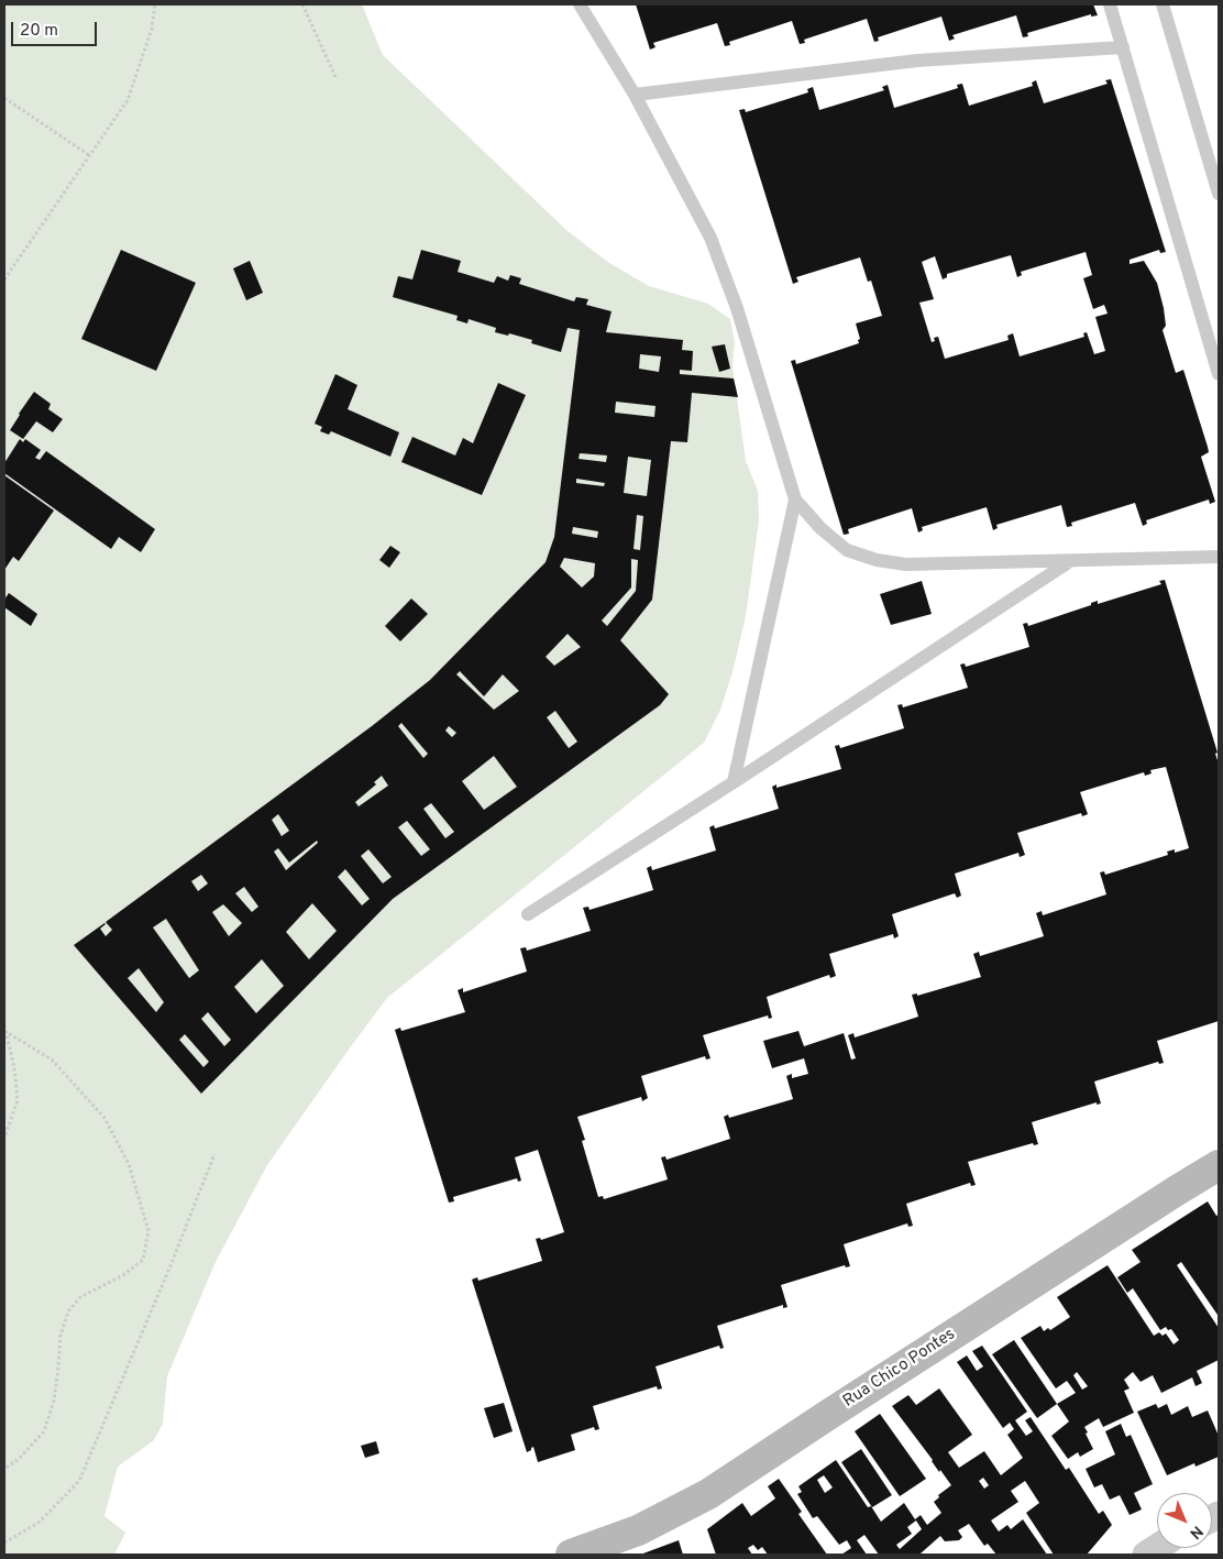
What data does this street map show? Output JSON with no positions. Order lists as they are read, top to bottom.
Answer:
{
  "streets": {
    "main road": ["Rua Chico Pontes"]
  },
  "scale_bar": "20 m",
  "north": "bottom right"
}
